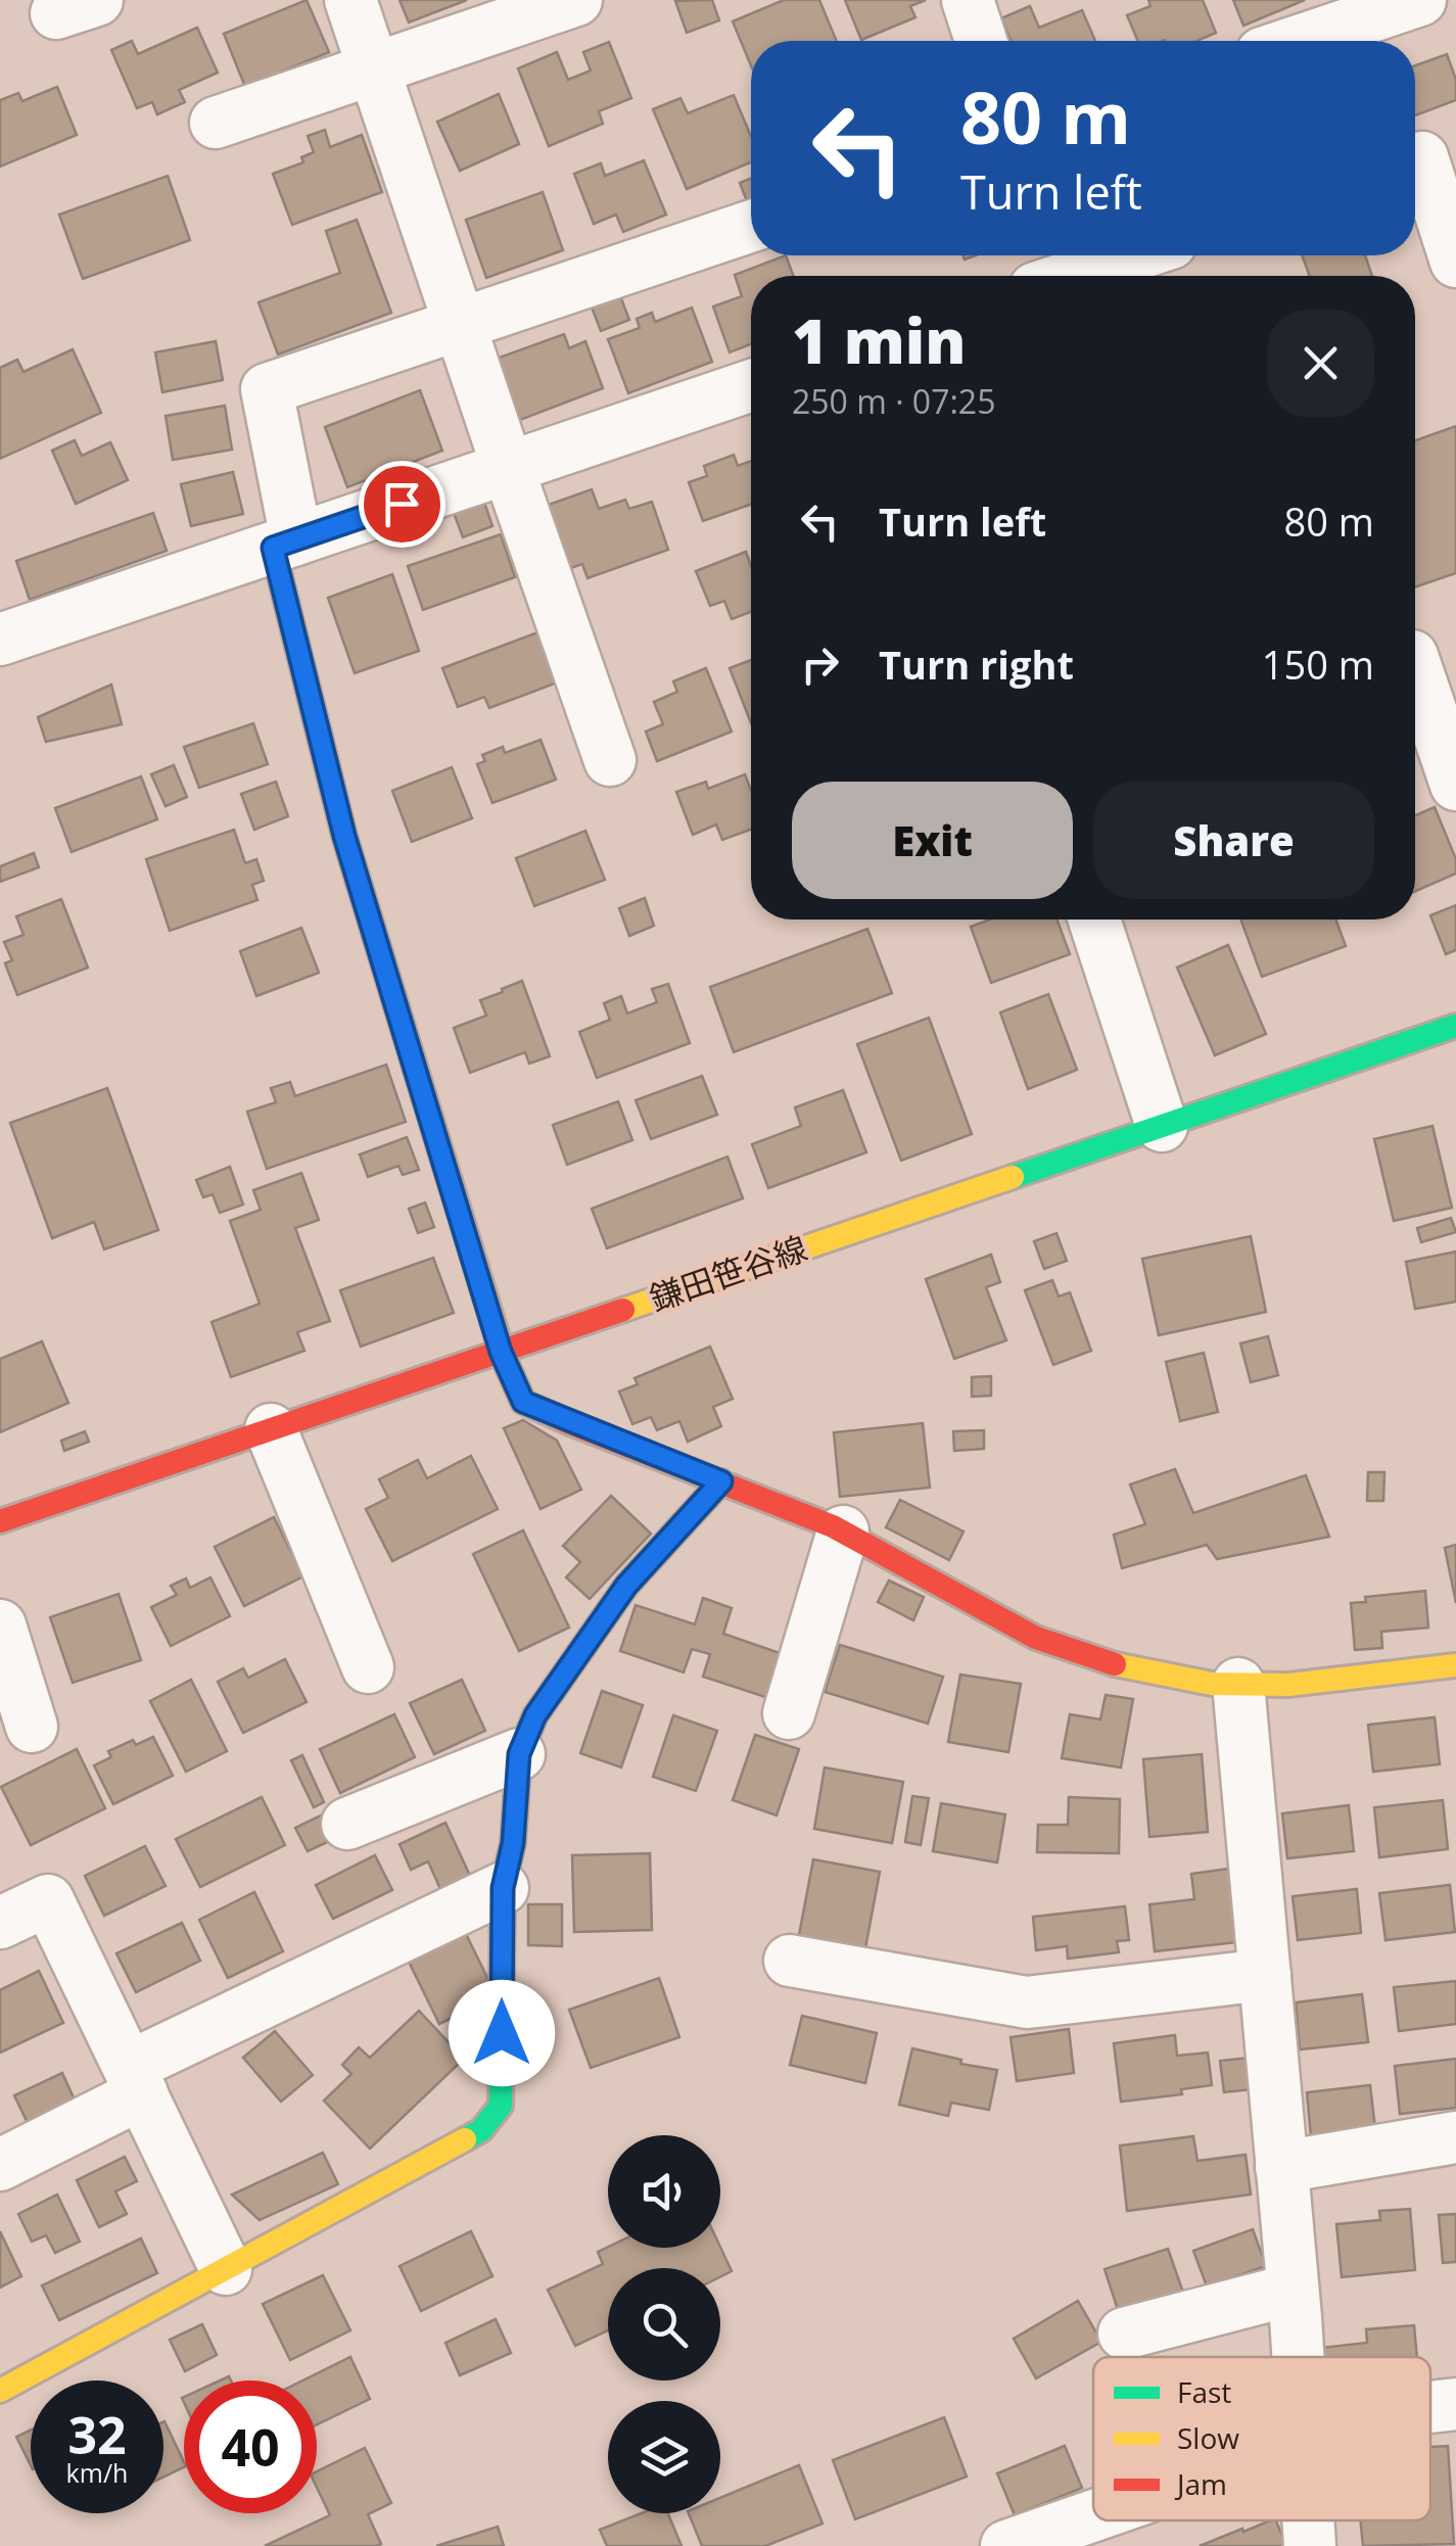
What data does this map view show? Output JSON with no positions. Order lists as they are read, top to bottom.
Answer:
{
  "streets": {
    "street": ["鎌田笹谷線"]
  },
  "legend": ["Fast", "Slow", "Jam"],
  "page": {
    "turn": ["80 m", "Turn left"],
    "heading": ["1 min", "250 m · 07:25"],
    "list": [
      {
        "name": "Turn left",
        "value": "80 m"
      },
      {
        "name": "Turn right",
        "value": "150 m"
      }
    ],
    "buttons": ["Exit", "Share"],
    "speed": "32 km/h",
    "limit": "40"
  }
}
